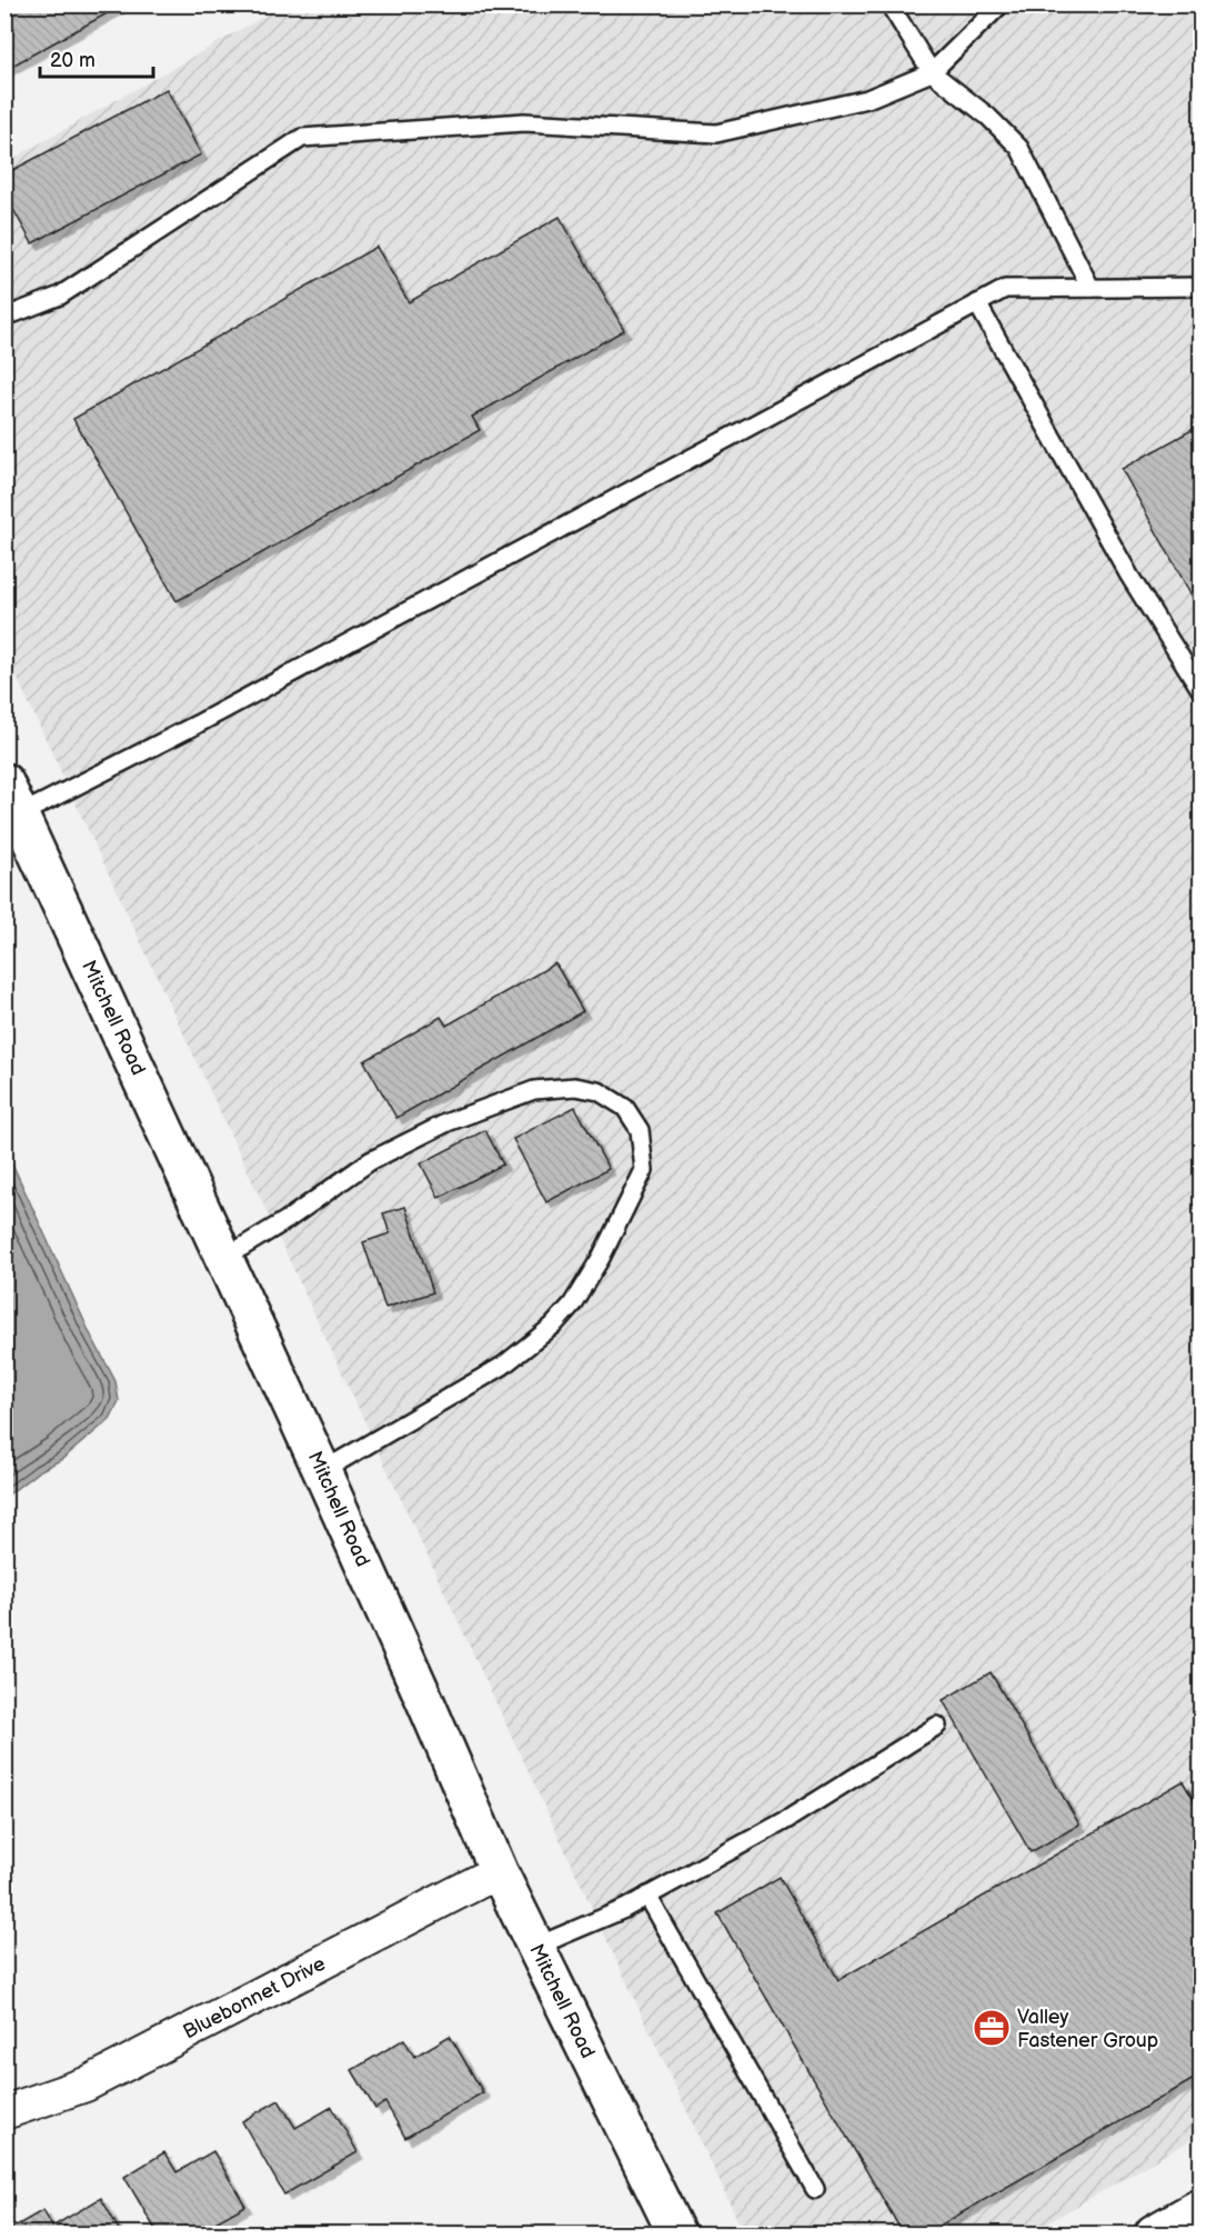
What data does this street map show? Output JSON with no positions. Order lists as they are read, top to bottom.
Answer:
{
  "streets": {
    "street": ["Mitchell Road", "Bluebonnet Drive"]
  },
  "crossings": [
    ["Mitchell Road", "Bluebonnet Drive"]
  ],
  "places": {
    "office": ["Valley Fastener Group"]
  },
  "scale_bar": "20 m"
}
